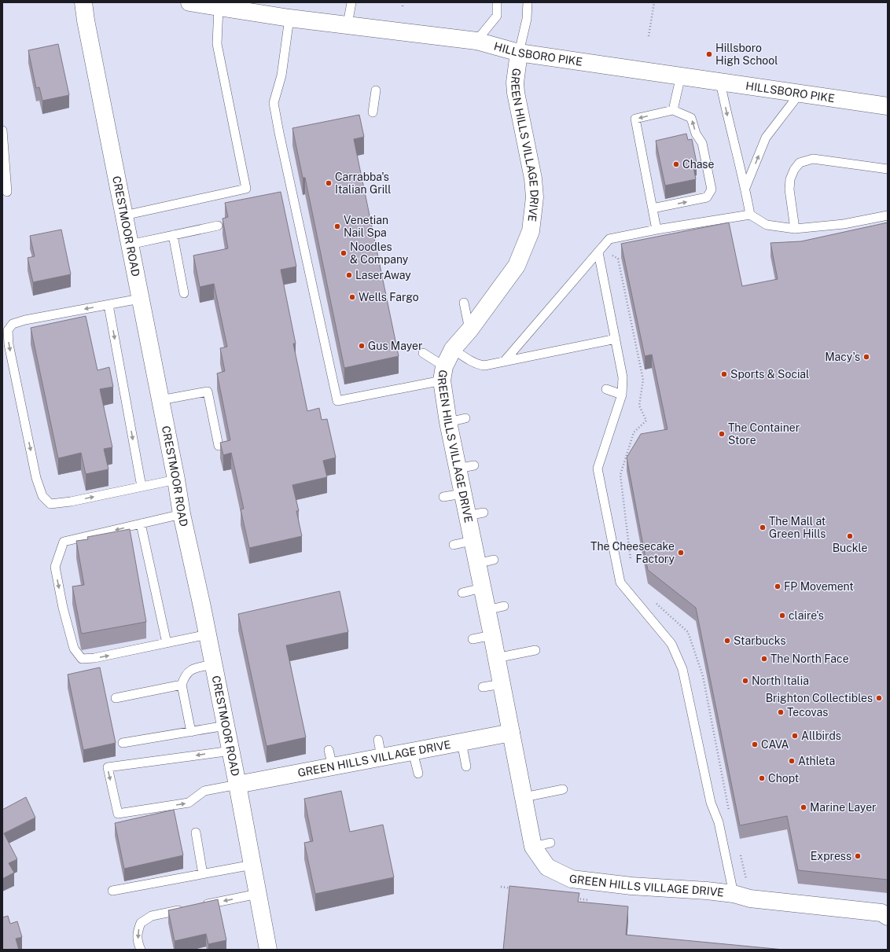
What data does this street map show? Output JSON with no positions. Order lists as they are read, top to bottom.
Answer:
{
  "streets": {
    "street": ["HILLSBORO PIKE", "GREEN HILLS VILLAGE DRIVE", "CRESTMOOR ROAD"]
  },
  "crossings": [
    ["HILLSBORO PIKE", "GREEN HILLS VILLAGE DRIVE"],
    ["GREEN HILLS VILLAGE DRIVE", "CRESTMOOR ROAD"]
  ],
  "places": [
    "Hillsboro High School",
    "Chase",
    "Carrabba's Italian Grill",
    "Venetian Nail Spa",
    "Noodles & Company",
    "LaserAway",
    "Wells Fargo",
    "Gus Mayer",
    "Macy's",
    "Sports & Social",
    "The Container Store",
    "The Mall at Green Hills",
    "Buckle",
    "The Cheesecake Factory",
    "FP Movement",
    "claire's",
    "Starbucks",
    "The North Face",
    "North Italia",
    "Brighton Collectibles",
    "Tecovas",
    "Allbirds",
    "CAVA",
    "Athleta",
    "Chopt",
    "Marine Layer",
    "Express"
  ]
}
